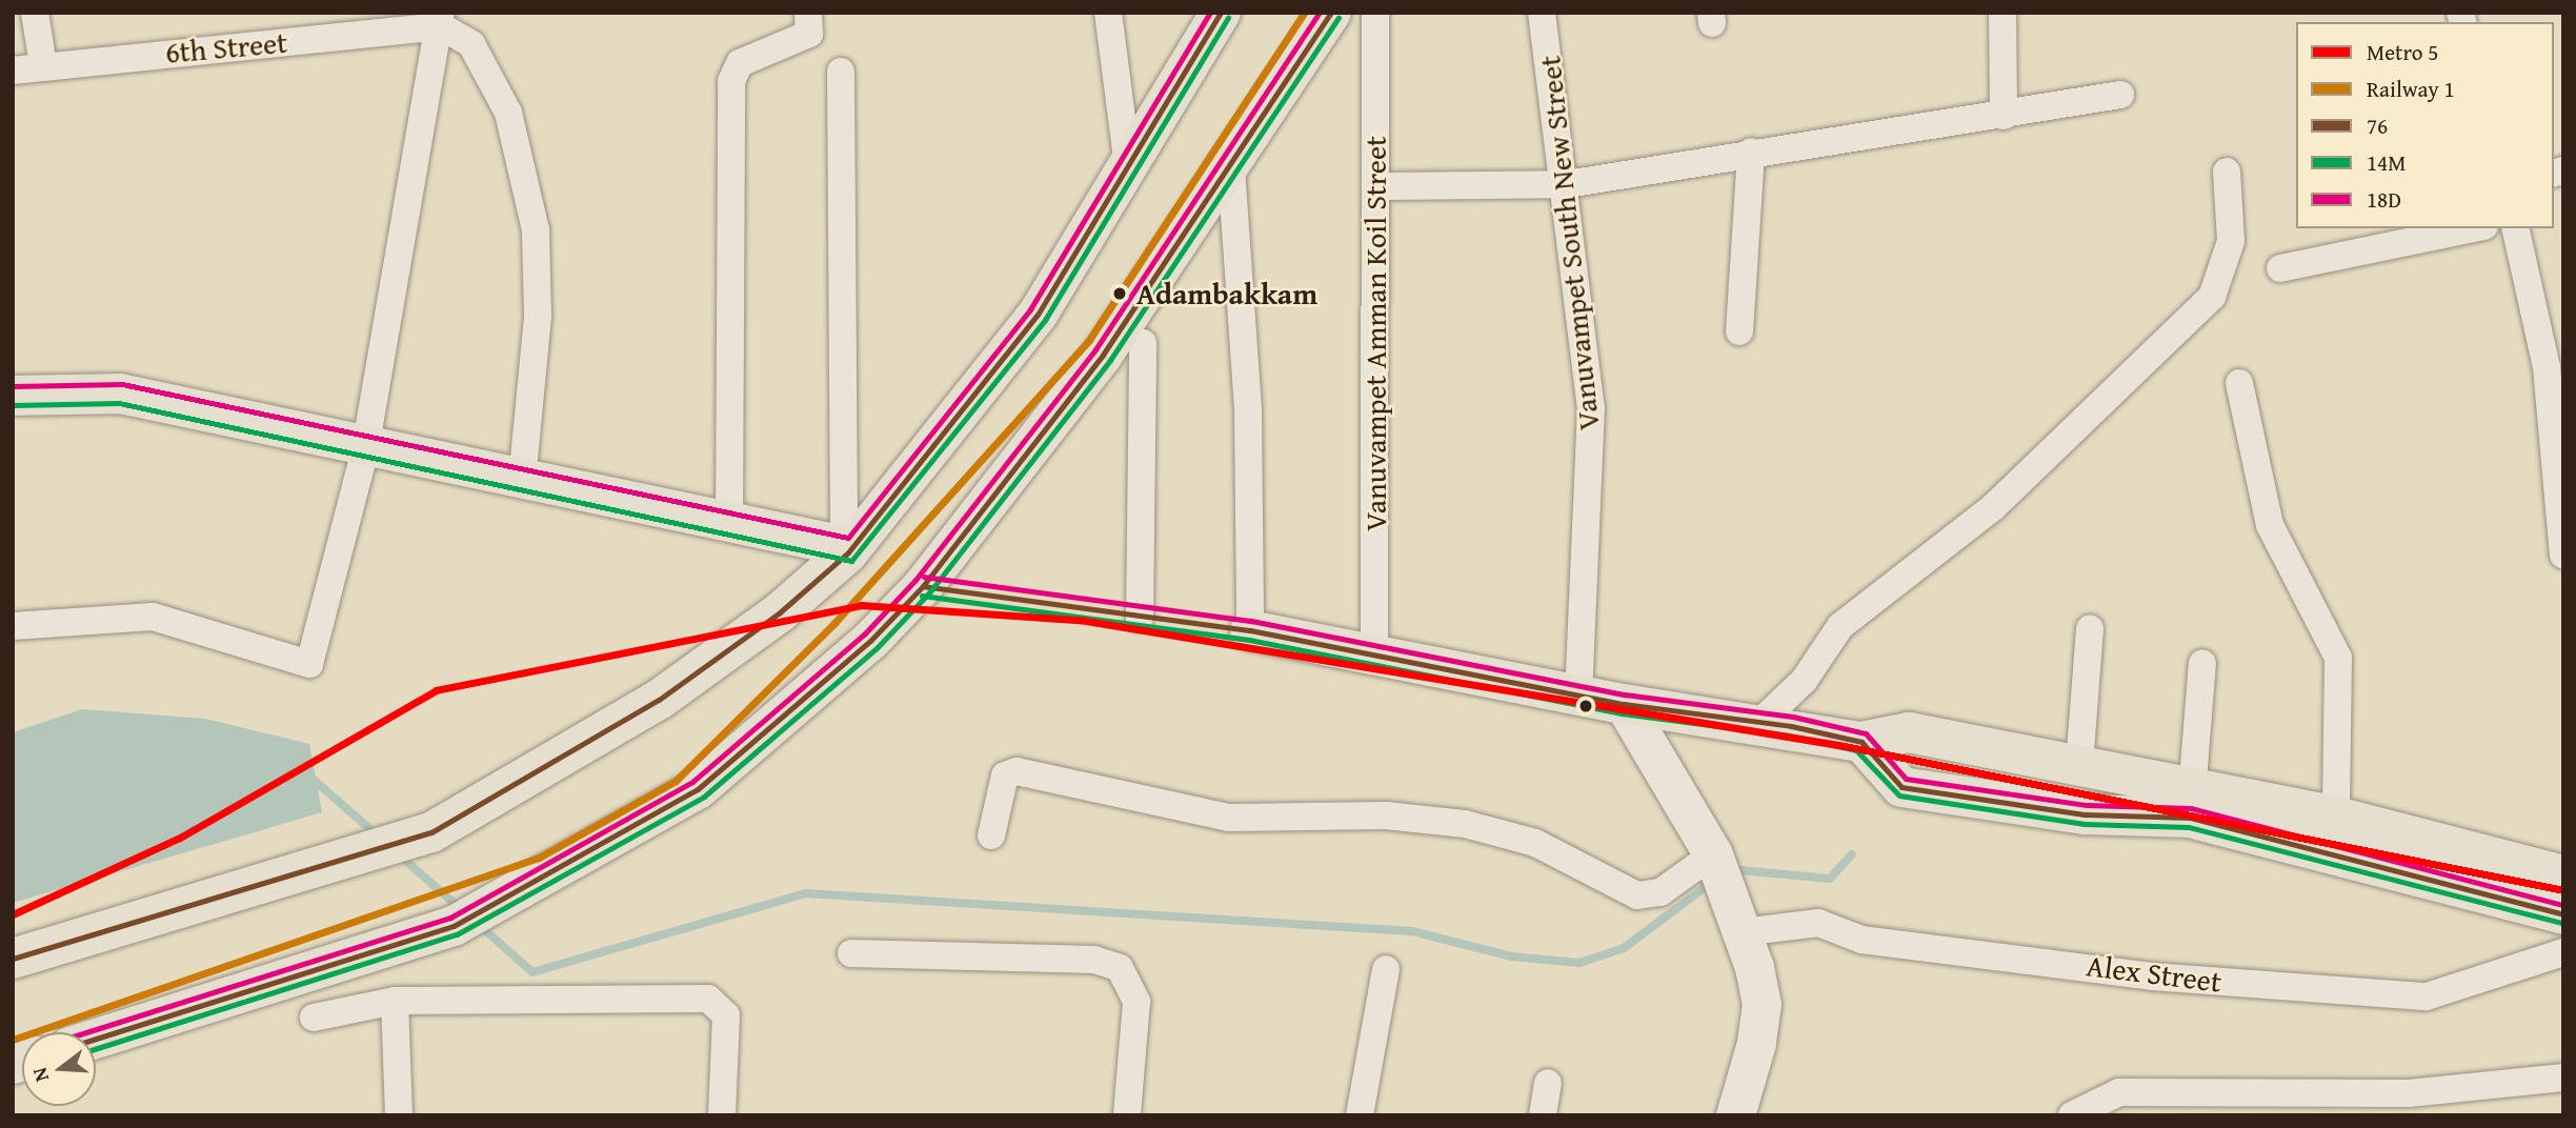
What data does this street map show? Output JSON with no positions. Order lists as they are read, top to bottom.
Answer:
{
  "streets": {
    "street": [
      "6th Street",
      "Vanuvampet South New Street",
      "Vanuvampet Amman Koil Street",
      "Alex Street"
    ]
  },
  "places": ["Adambakkam"],
  "lines": [
    "rail line 1",
    "transit line 76",
    "transit line 18D",
    "transit line 14M",
    "metro line 5"
  ],
  "legend": [
    "Metro 5",
    "Railway 1",
    "76",
    "14M",
    "18D"
  ],
  "north": "left"
}
